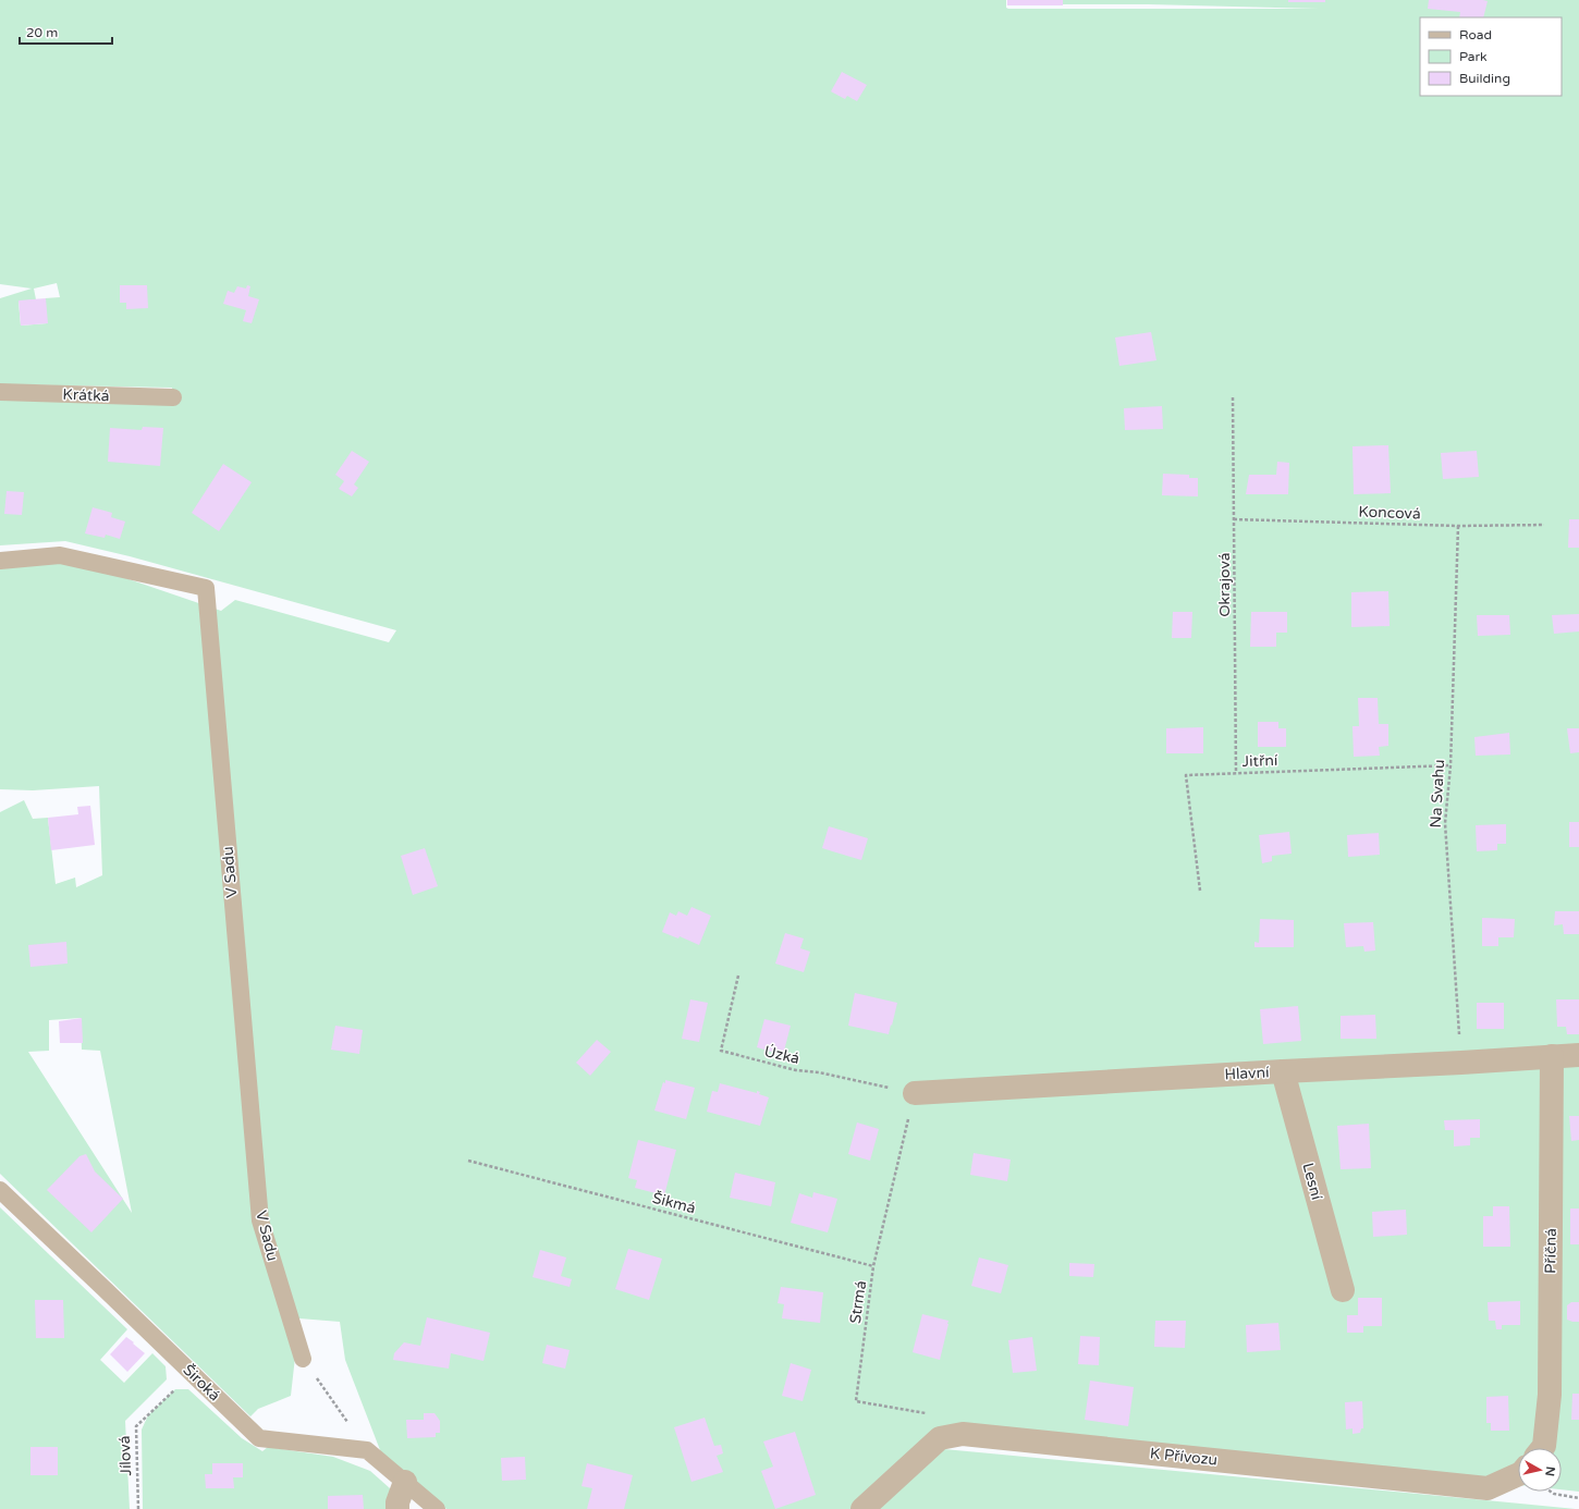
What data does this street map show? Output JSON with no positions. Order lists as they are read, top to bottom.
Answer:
{
  "streets": {
    "street": [
      "Hlavní",
      "Lesní",
      "Příčná",
      "K Přívozu"
    ],
    "lane": ["Krátká", "V Sadu", "Široká"],
    "path": [
      "Koncová",
      "Okrajová",
      "Jitřní",
      "Na Svahu",
      "Úzká",
      "Šikmá",
      "Strmá",
      "Jílová"
    ]
  },
  "crossings": [
    ["Koncová", "Okrajová"],
    ["Koncová", "Na Svahu"],
    ["Okrajová", "Jitřní"],
    ["Jitřní", "Na Svahu"],
    ["Na Svahu", "Hlavní"],
    ["Úzká", "Hlavní"],
    ["Úzká", "Strmá"],
    ["Hlavní", "Lesní"],
    ["Hlavní", "Příčná"],
    ["Hlavní", "Strmá"],
    ["Šikmá", "Strmá"],
    ["Strmá", "K Přívozu"],
    ["Široká", "Jílová"]
  ],
  "legend": ["Road", "Park", "Building"],
  "scale_bar": "20 m",
  "north": "right"
}
